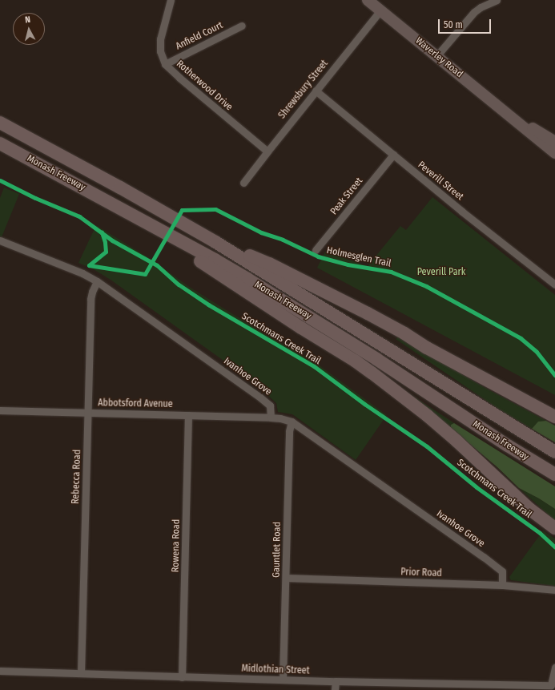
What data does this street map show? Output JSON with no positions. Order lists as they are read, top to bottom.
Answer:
{
  "streets": {
    "highway": ["Monash Freeway"],
    "main road": ["Waverley Road"],
    "street": [
      "Anfield Court",
      "Rotherwood Drive",
      "Shrewsbury Street",
      "Peverill Street",
      "Peak Street",
      "Ivanhoe Grove",
      "Abbotsford Avenue",
      "Rebecca Road",
      "Rowena Road",
      "Gauntlet Road",
      "Prior Road",
      "Midlothian Street"
    ],
    "cycle path": ["Holmesglen Trail", "Scotchmans Creek Trail"]
  },
  "crossings": [
    ["Anfield Court", "Rotherwood Drive"],
    ["Waverley Road", "Shrewsbury Street"],
    ["Rotherwood Drive", "Shrewsbury Street"],
    ["Shrewsbury Street", "Peverill Street"],
    ["Peverill Street", "Peak Street"],
    ["Ivanhoe Grove", "Abbotsford Avenue"],
    ["Ivanhoe Grove", "Rebecca Road"],
    ["Ivanhoe Grove", "Gauntlet Road"],
    ["Ivanhoe Grove", "Prior Road"],
    ["Abbotsford Avenue", "Rebecca Road"],
    ["Abbotsford Avenue", "Rowena Road"],
    ["Rebecca Road", "Midlothian Street"],
    ["Rowena Road", "Midlothian Street"],
    ["Gauntlet Road", "Prior Road"],
    ["Gauntlet Road", "Midlothian Street"]
  ],
  "parks": ["Peverill Park"],
  "scale_bar": "50 m",
  "north": "top"
}
